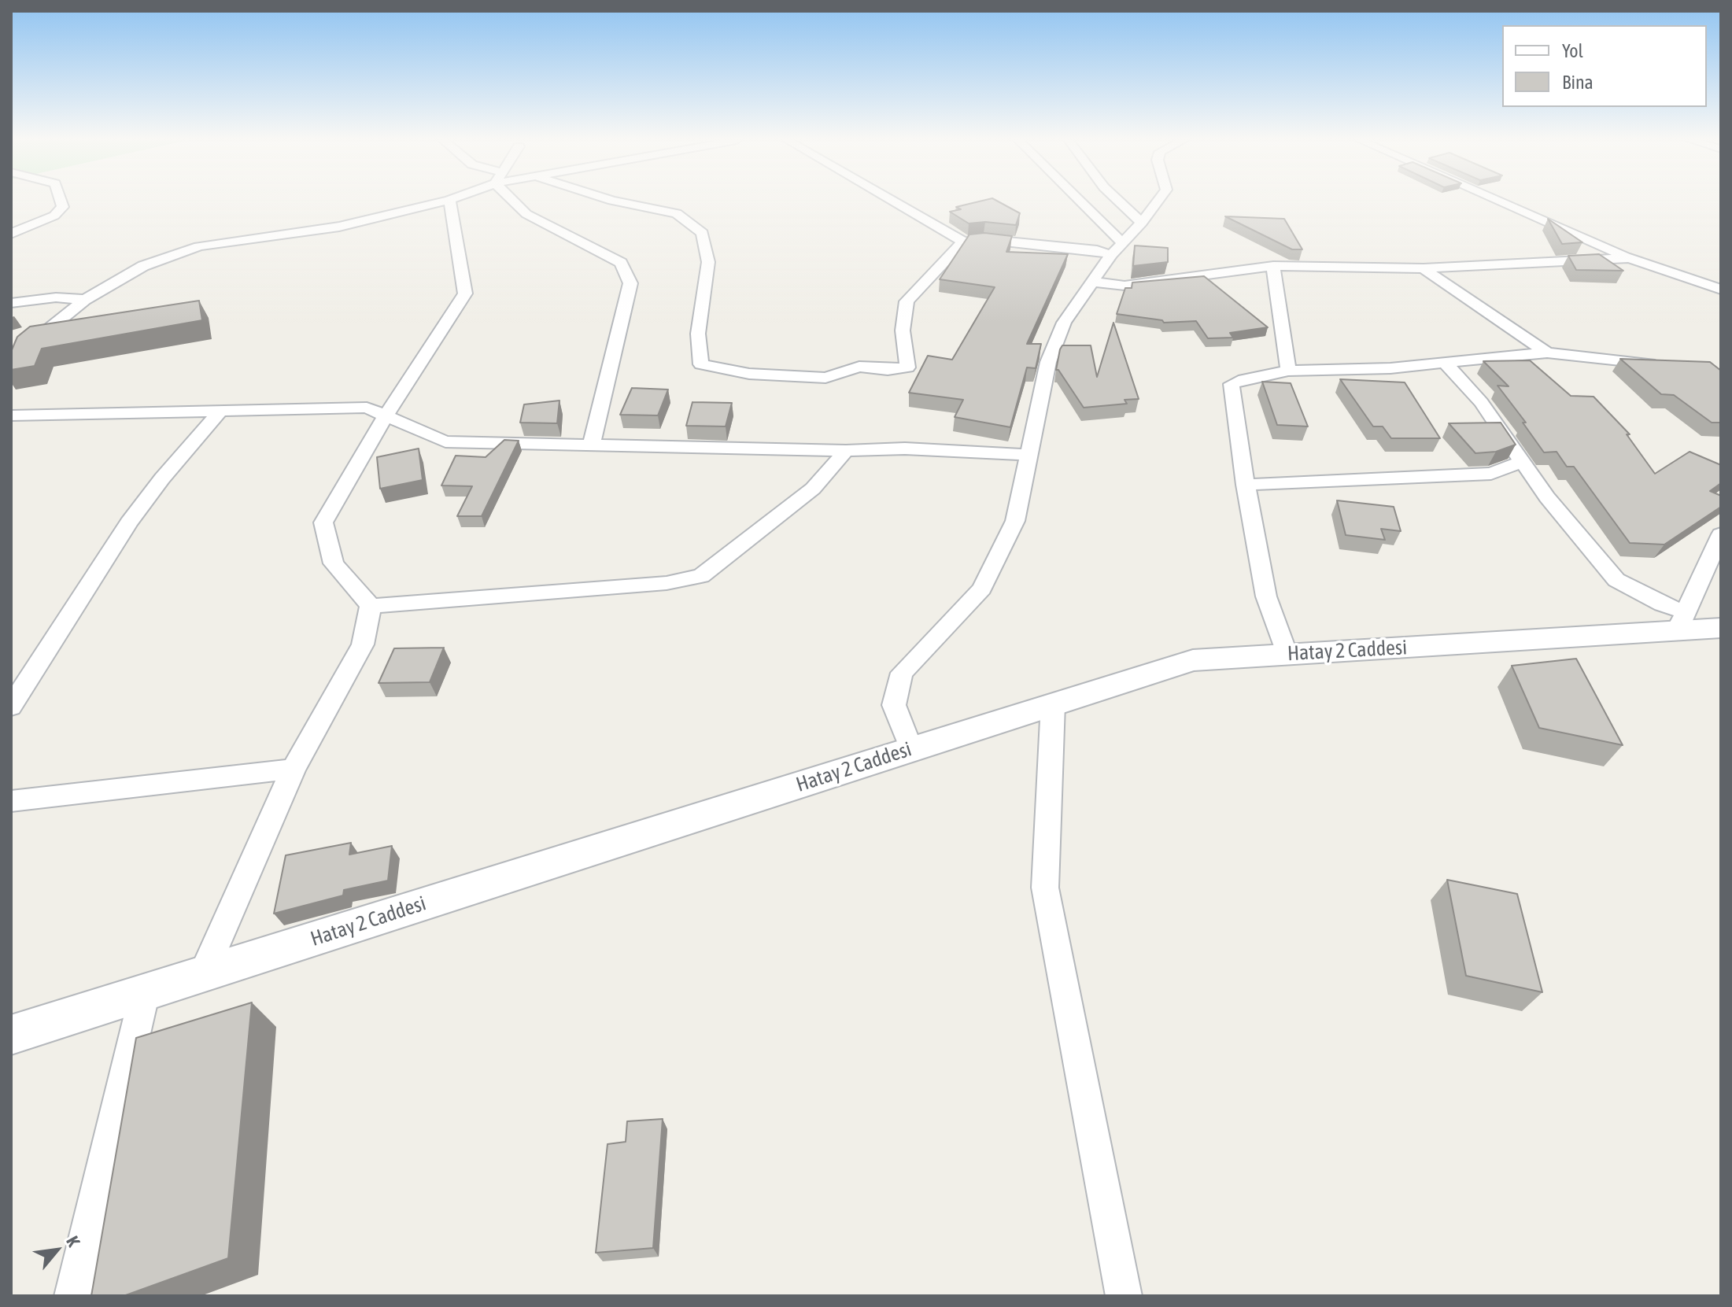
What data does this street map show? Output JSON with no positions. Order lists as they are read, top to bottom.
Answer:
{
  "streets": {
    "street": ["Hatay 2 Caddesi"]
  },
  "legend": ["Yol", "Bina"],
  "north": "top right"
}
